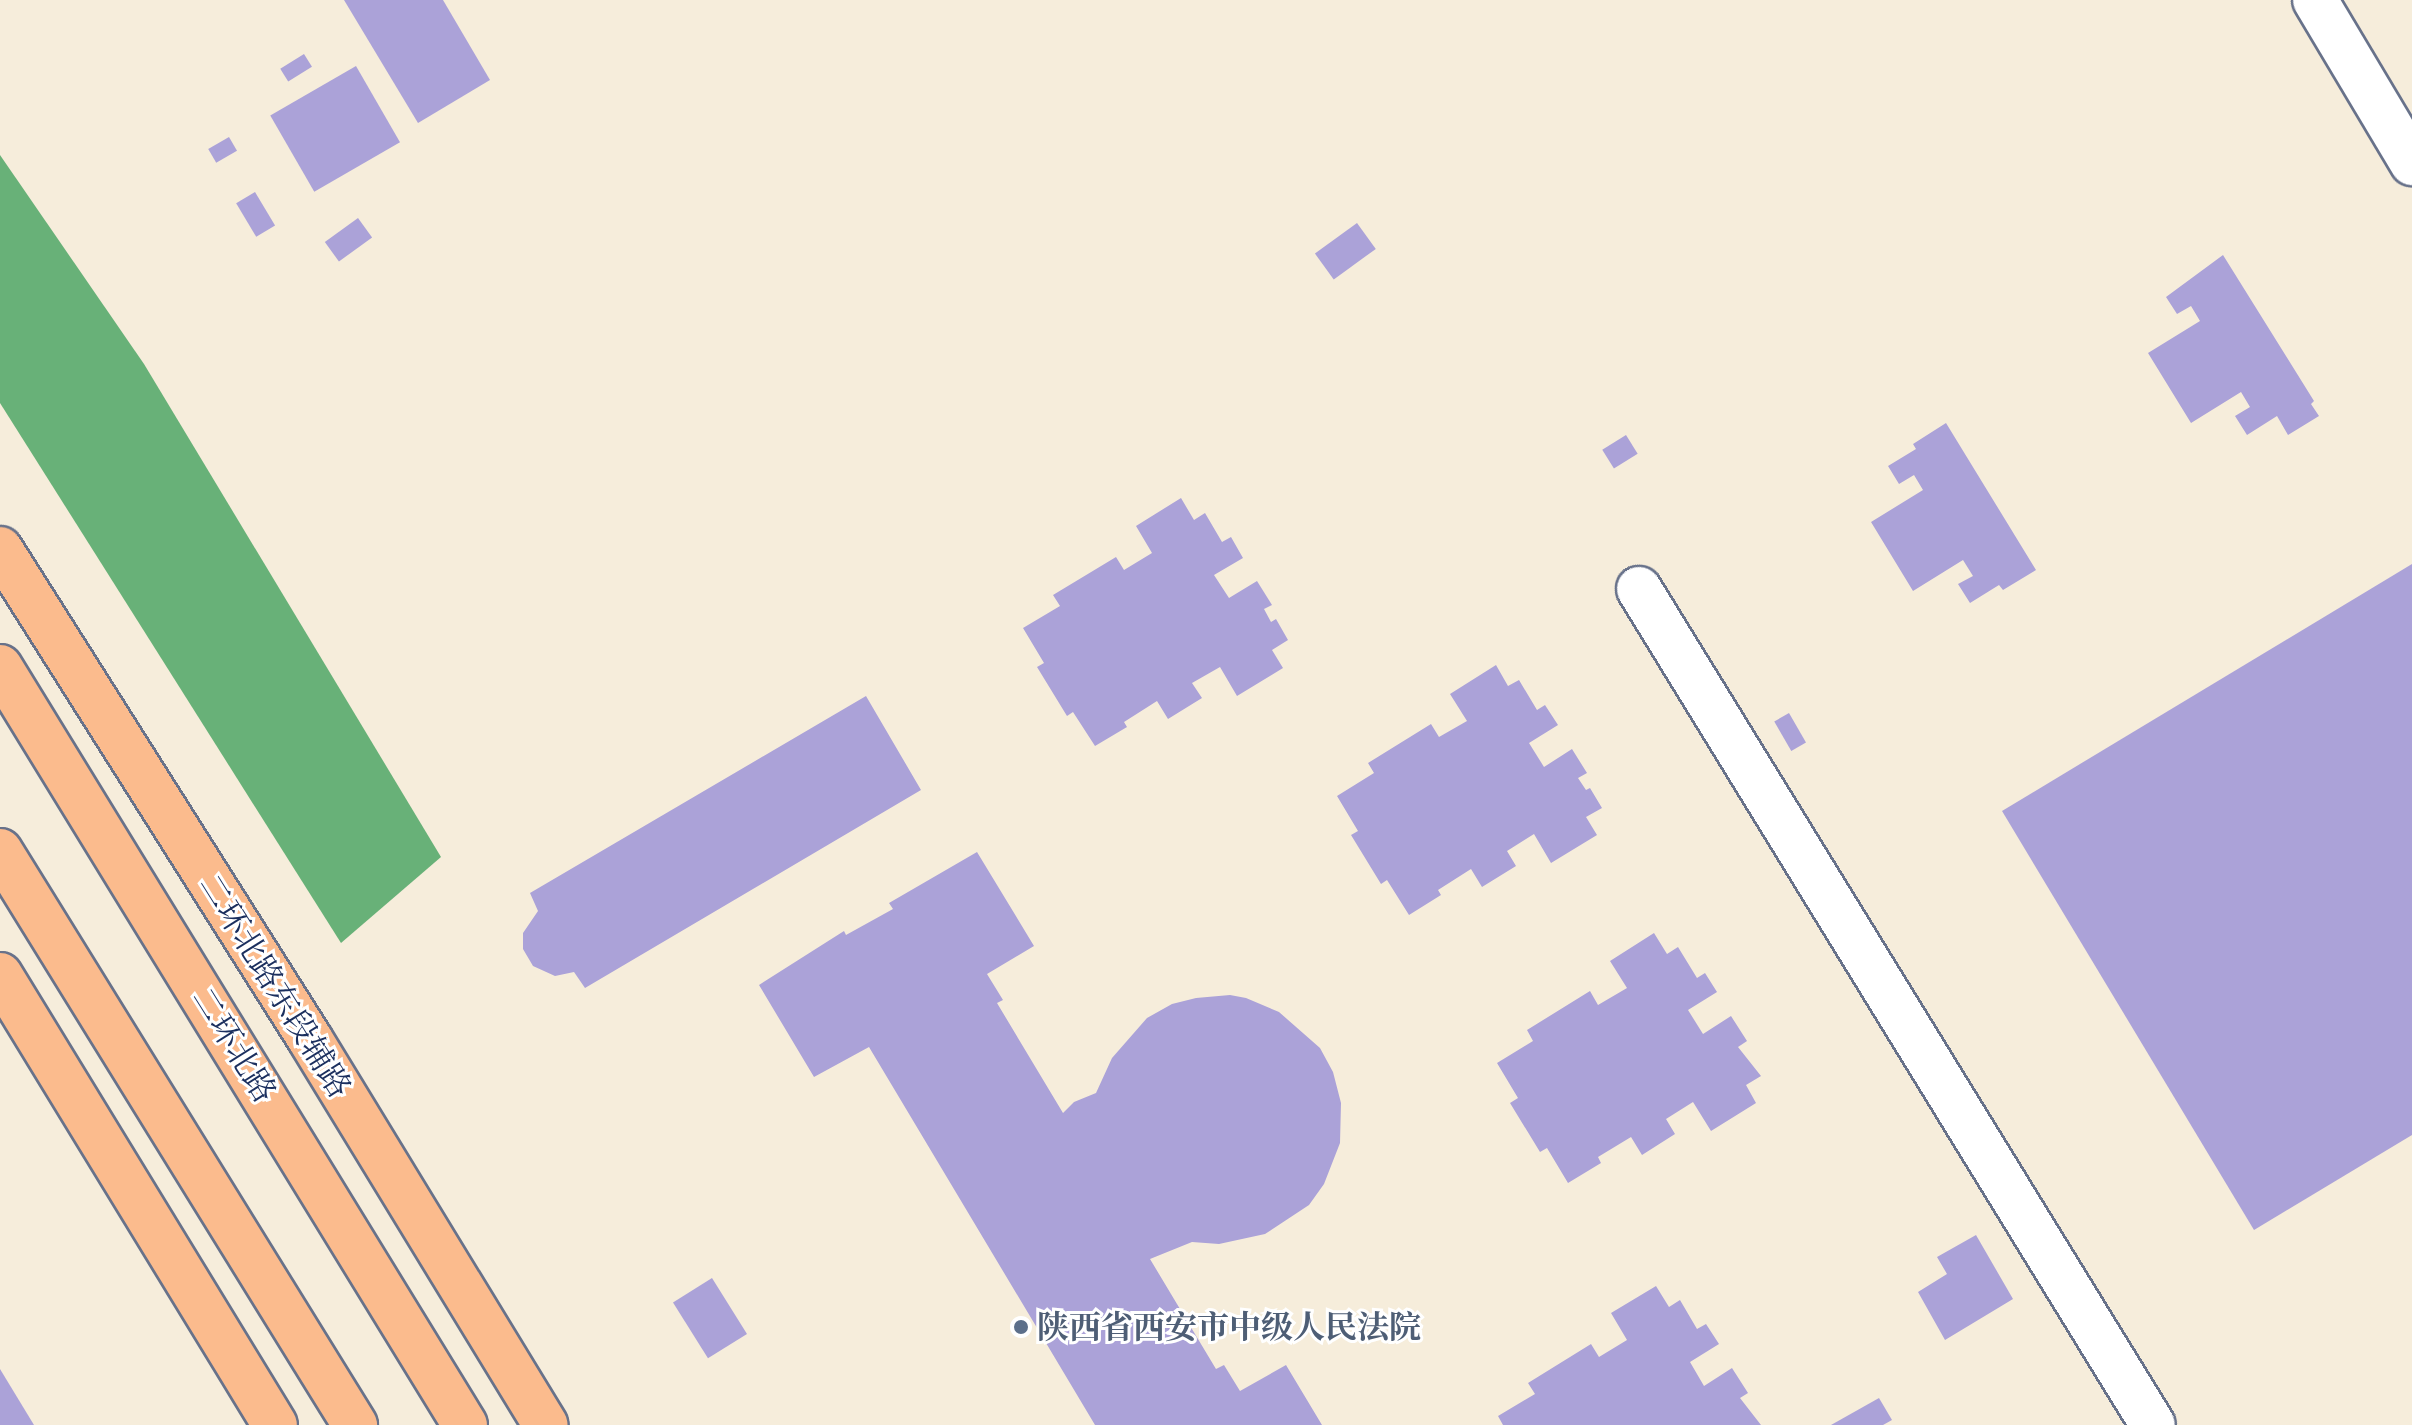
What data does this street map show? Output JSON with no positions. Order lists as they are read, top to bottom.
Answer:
{
  "streets": {
    "main road": ["二环北路东段辅路", "二环北路"]
  },
  "places": ["陕西省西安市中级人民法院"]
}
